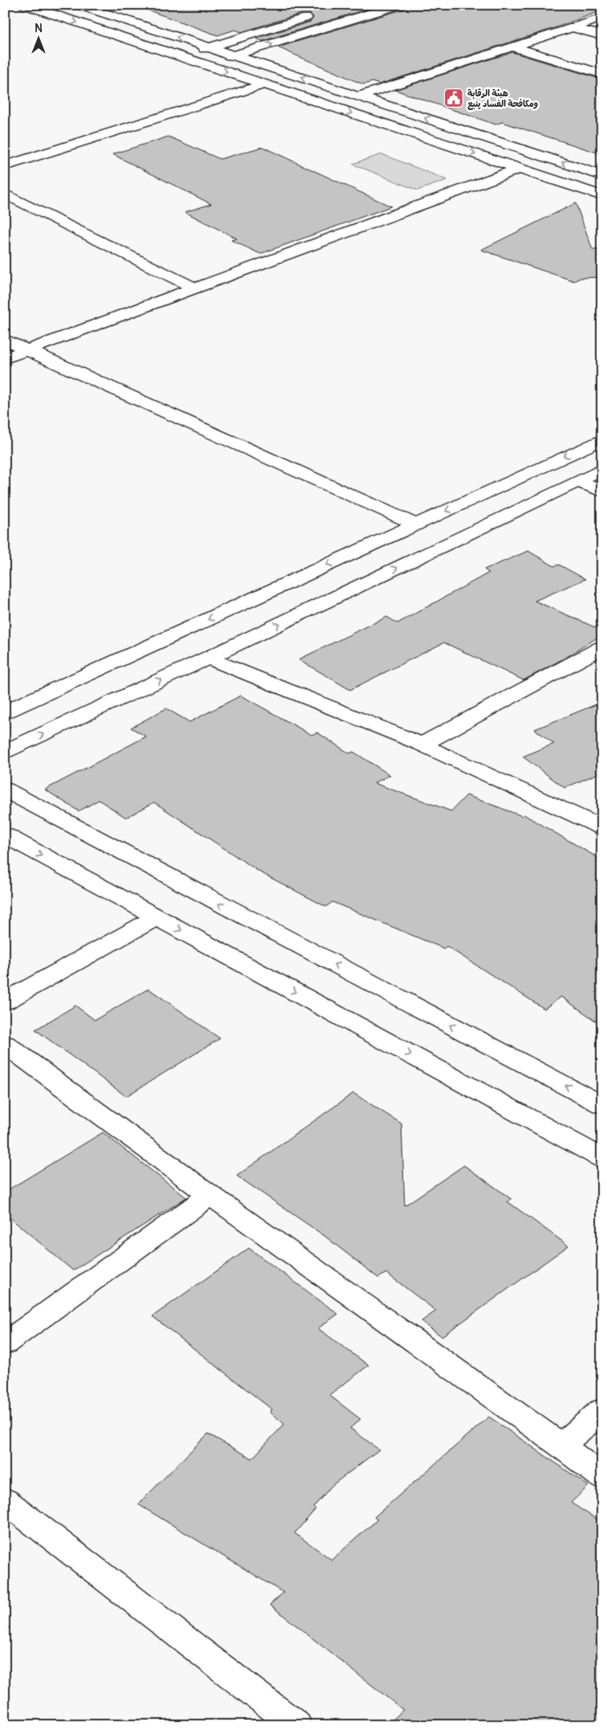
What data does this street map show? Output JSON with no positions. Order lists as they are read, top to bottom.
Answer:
{
  "places": {
    "public building": ["هيئة الرقابة ومكافحة الفساد ينبع"]
  },
  "north": "top"
}
